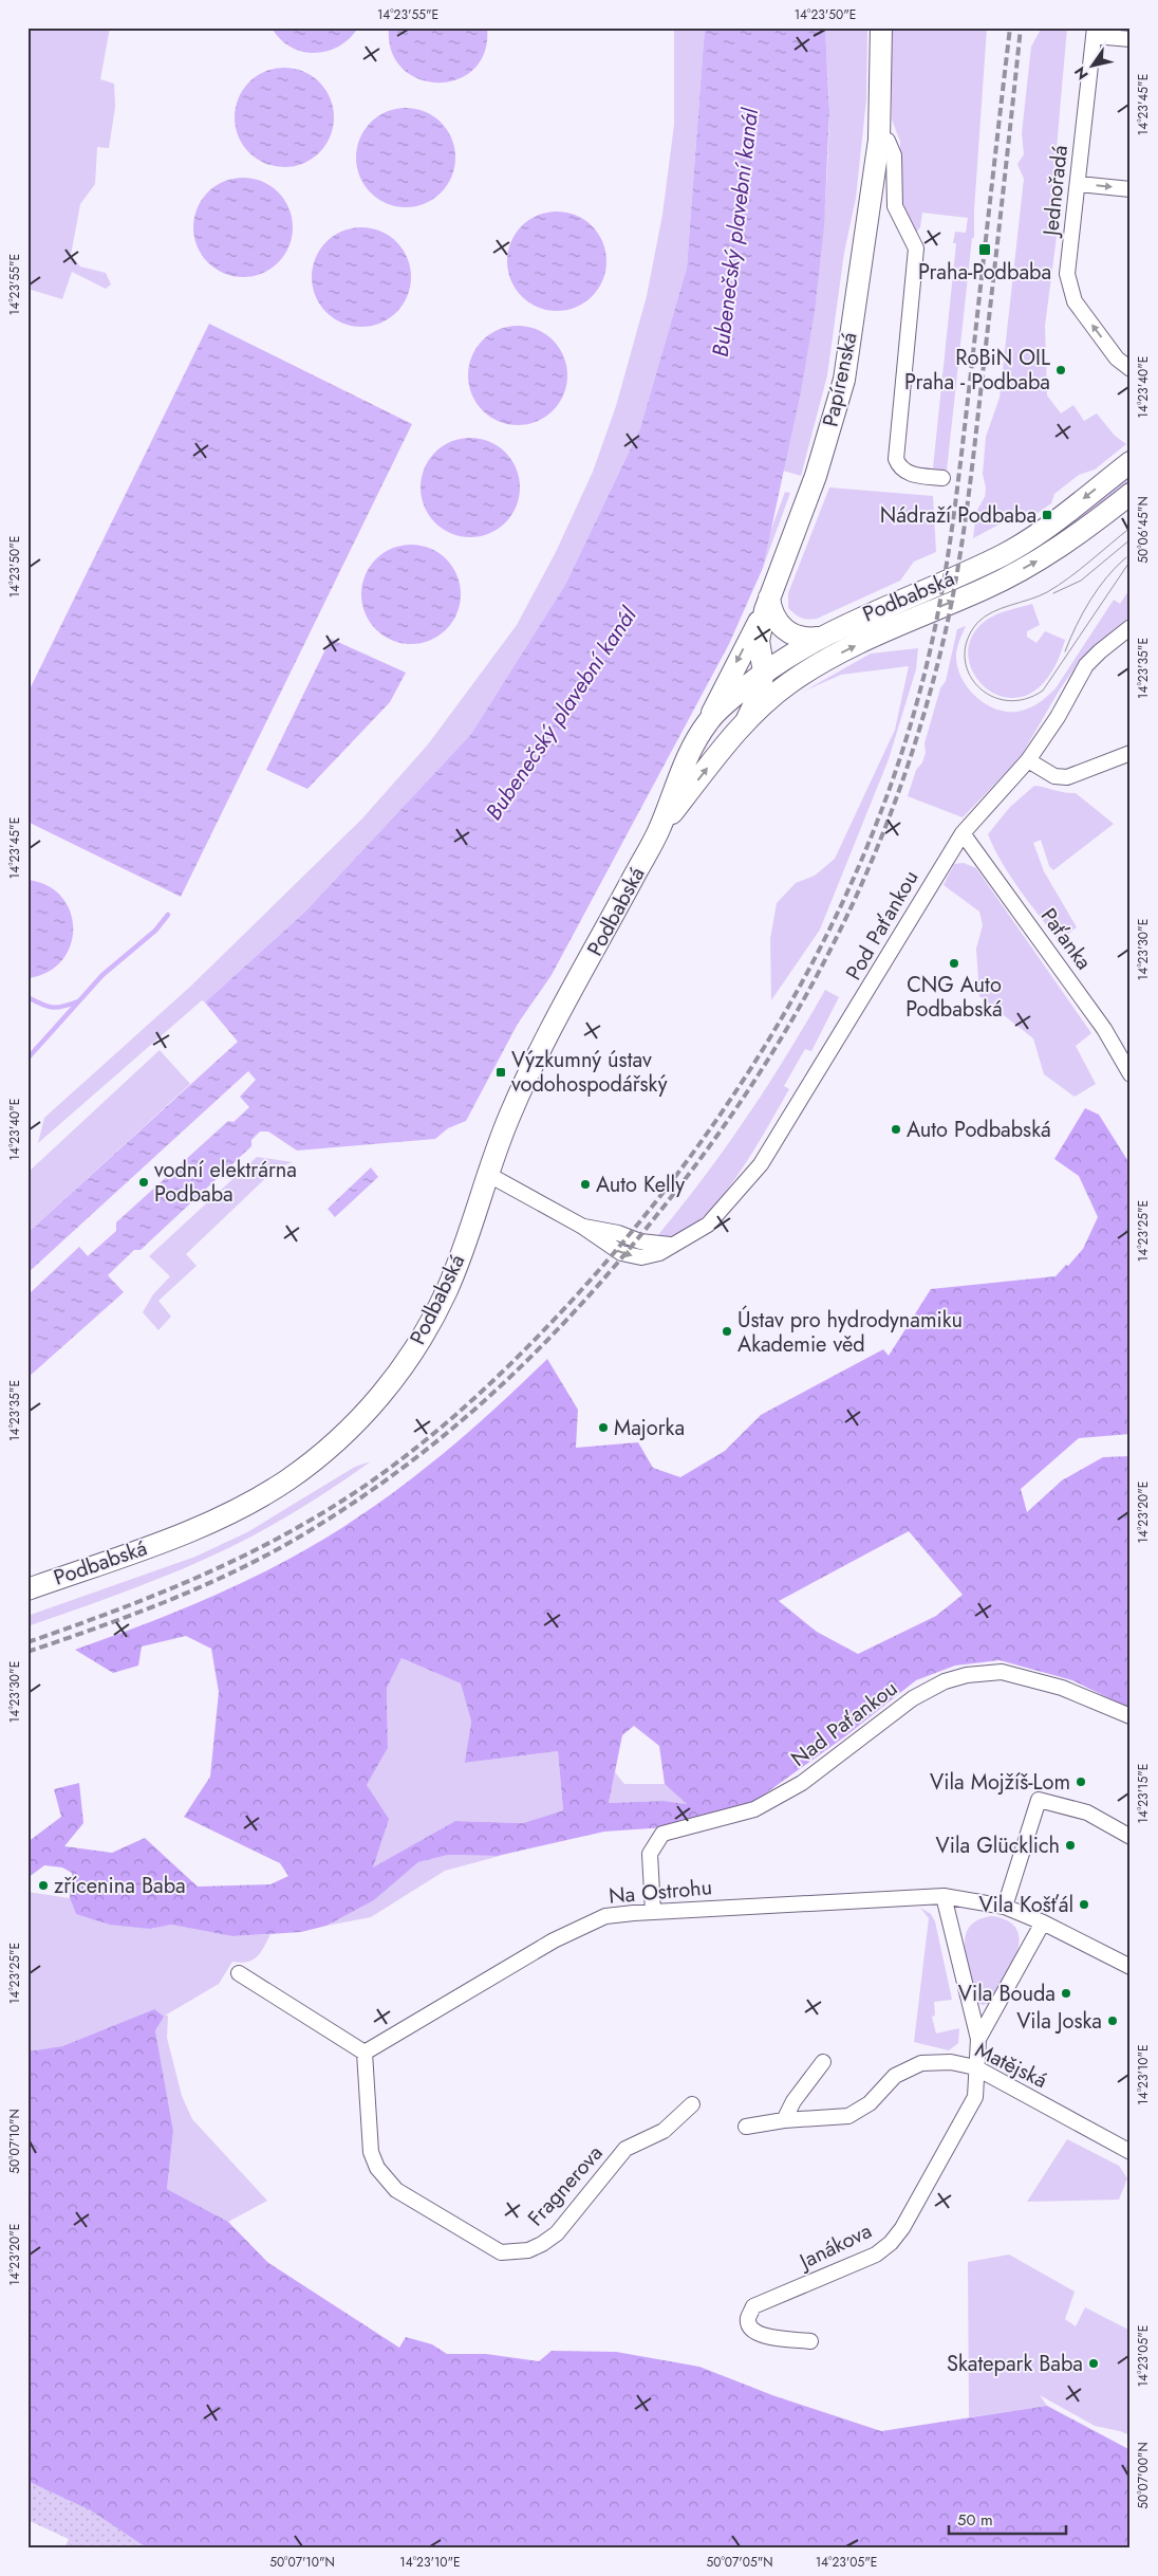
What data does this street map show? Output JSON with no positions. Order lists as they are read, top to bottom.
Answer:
{
  "streets": {
    "main road": ["Papírenská", "Podbabská"],
    "street": [
      "Jednořadá",
      "Pod Paťankou",
      "Paťanka",
      "Nad Paťankou",
      "Na Ostrohu",
      "Matějská",
      "Fragnerova",
      "Janákova"
    ]
  },
  "crossings": [
    ["Papírenská", "Podbabská"],
    ["Podbabská", "Pod Paťankou"],
    ["Pod Paťankou", "Paťanka"],
    ["Nad Paťankou", "Na Ostrohu"],
    ["Na Ostrohu", "Fragnerova"],
    ["Matějská", "Janákova"]
  ],
  "one_way": ["Jednořadá"],
  "water": ["Bubenečský plavební kanál"],
  "places": {
    "transit": ["Praha-Podbaba", "Nádraží Podbaba", "Výzkumný ústav vodohospodářský"],
    "other": [
      "RoBiN OIL Praha - Podbaba",
      "CNG Auto Podbabská",
      "Auto Podbabská",
      "vodní elektrárna Podbaba",
      "Auto Kelly",
      "Ústav pro hydrodynamiku Akademie věd",
      "Majorka",
      "Vila Mojžíš-Lom",
      "Vila Glücklich",
      "zřícenina Baba",
      "Vila Košťál",
      "Vila Bouda",
      "Vila Joska",
      "Skatepark Baba"
    ]
  },
  "scale_bar": "50 m",
  "north": "bottom left",
  "coordinates": [
    "14°23'55\"E",
    "14°23'50\"E",
    "14°23'45\"E",
    "14°23'40\"E",
    "50°06'45\"N",
    "14°23'35\"E",
    "14°23'30\"E",
    "14°23'25\"E",
    "14°23'20\"E",
    "14°23'15\"E",
    "14°23'10\"E",
    "50°07'10\"N",
    "14°23'05\"E",
    "50°07'00\"N",
    "50°07'05\"N"
  ]
}
